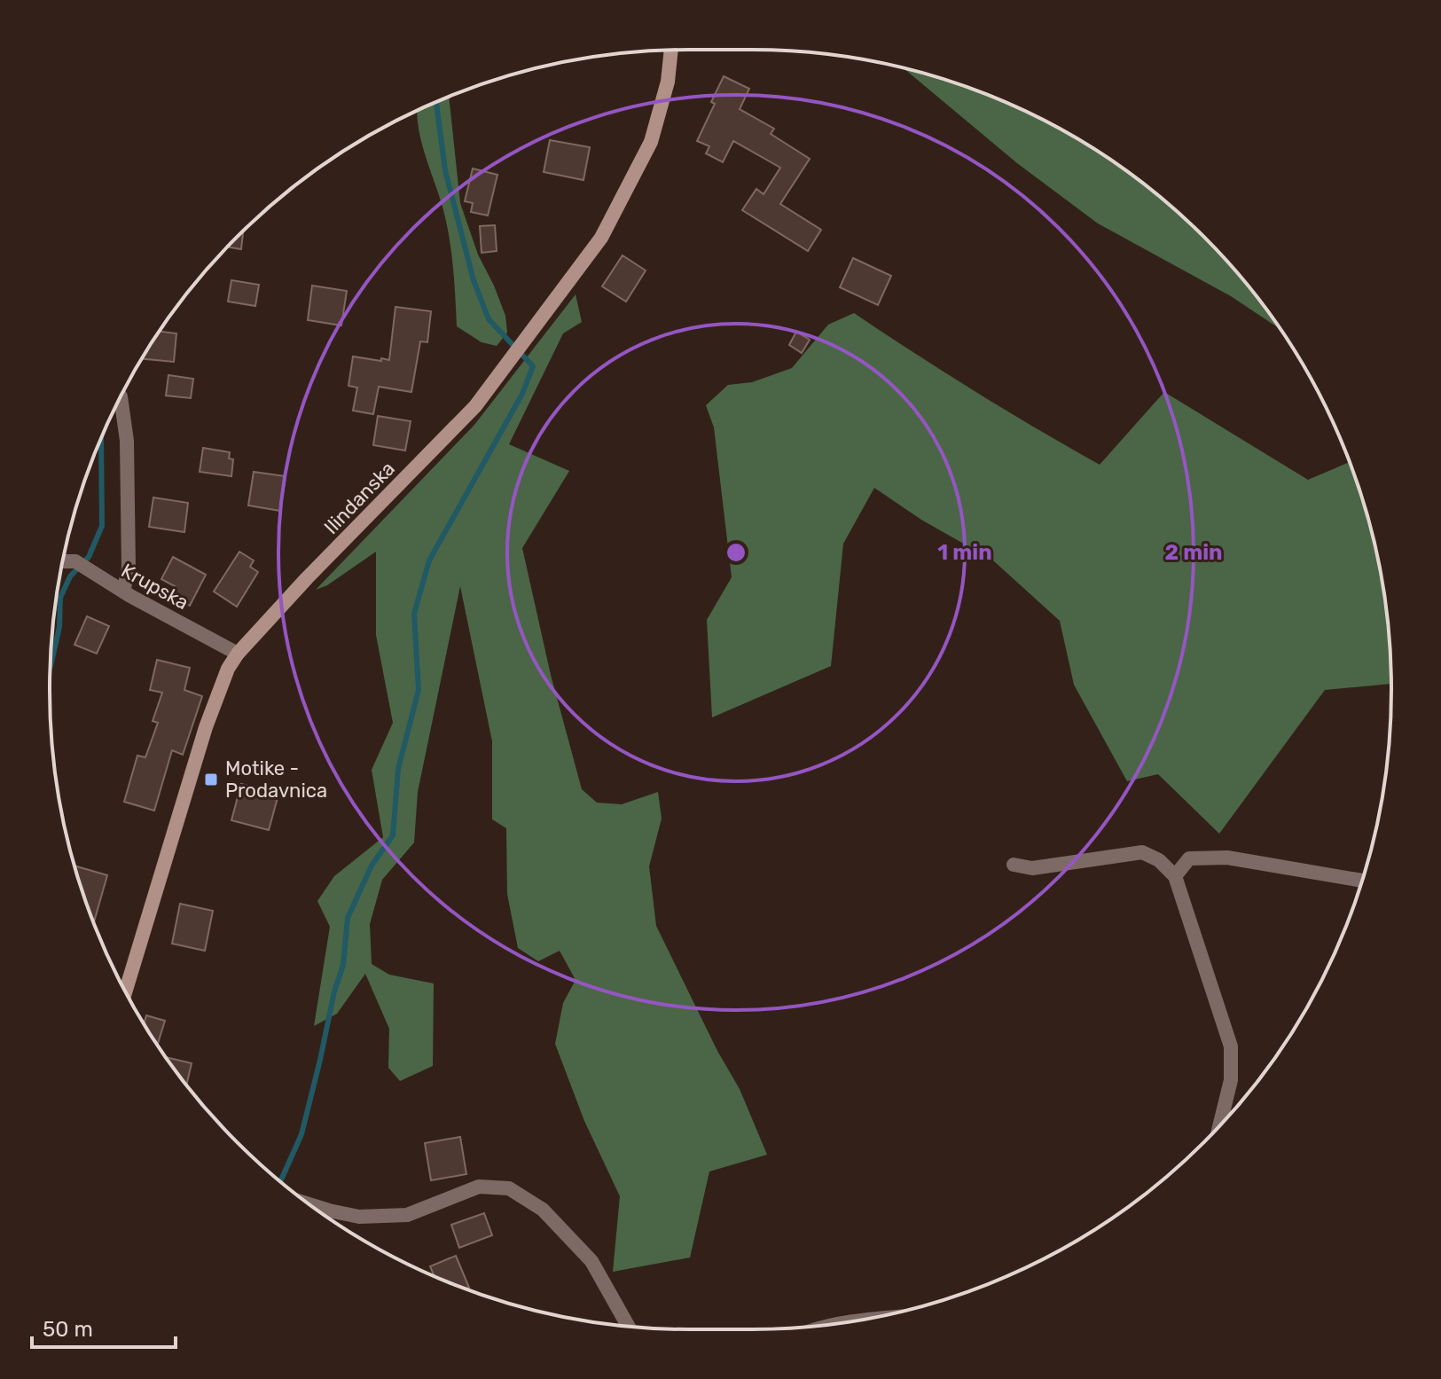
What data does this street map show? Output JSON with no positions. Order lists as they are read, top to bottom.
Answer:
{
  "streets": {
    "street": ["Ilindanska", "Krupska"]
  },
  "crossings": [
    ["Ilindanska", "Krupska"]
  ],
  "places": {
    "transit": ["Motike - Prodavnica"]
  },
  "scale_bar": "50 m",
  "rings": ["1 min", "2 min"]
}
